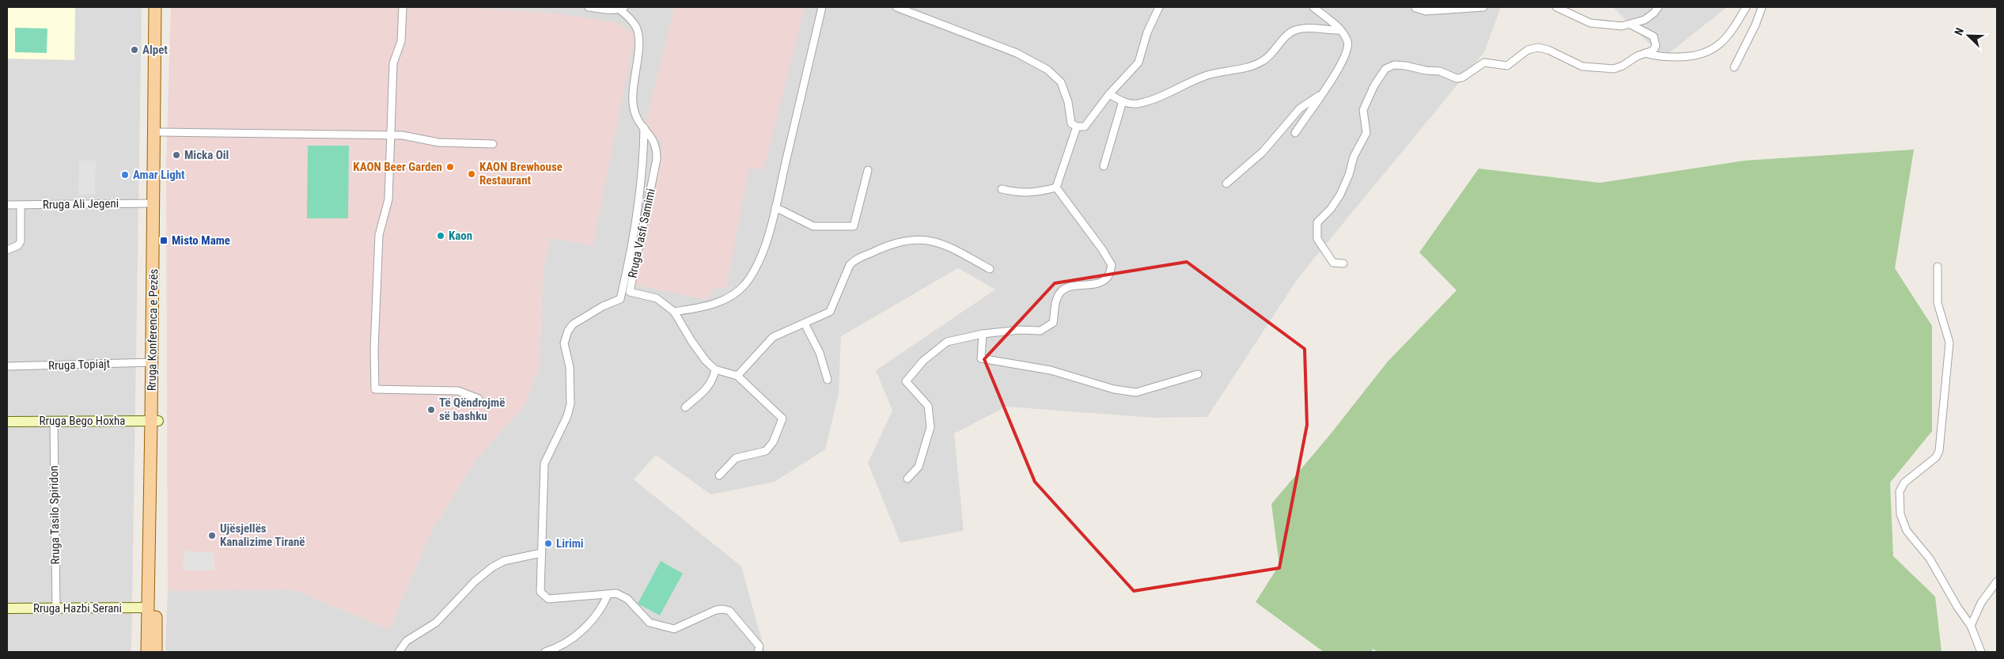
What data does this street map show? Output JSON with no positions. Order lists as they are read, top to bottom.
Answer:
{
  "streets": {
    "main road": ["Rruga Konferenca e Pezës"],
    "street": [
      "Rruga Ali Jegeni",
      "Rruga Vasfi Samimi",
      "Rruga Topiajt",
      "Rruga Bego Hoxha",
      "Rruga Tasilo Spiridon",
      "Rruga Hazbi Serani"
    ]
  },
  "crossings": [
    ["Rruga Ali Jegeni", "Rruga Konferenca e Pezës"],
    ["Rruga Konferenca e Pezës", "Rruga Topiajt"],
    ["Rruga Konferenca e Pezës", "Rruga Bego Hoxha"],
    ["Rruga Konferenca e Pezës", "Rruga Hazbi Serani"],
    ["Rruga Bego Hoxha", "Rruga Tasilo Spiridon"],
    ["Rruga Tasilo Spiridon", "Rruga Hazbi Serani"]
  ],
  "places": {
    "other": [
      "Alpet",
      "Micka Oil",
      "KAON Beer Garden",
      "KAON Brewhouse Restaurant",
      "Amar Light",
      "Kaon",
      "Të Qëndrojmë së bashku",
      "Ujësjellës Kanalizime Tiranë",
      "Lirimi"
    ],
    "transit": ["Misto Mame"]
  },
  "north": "top left"
}
